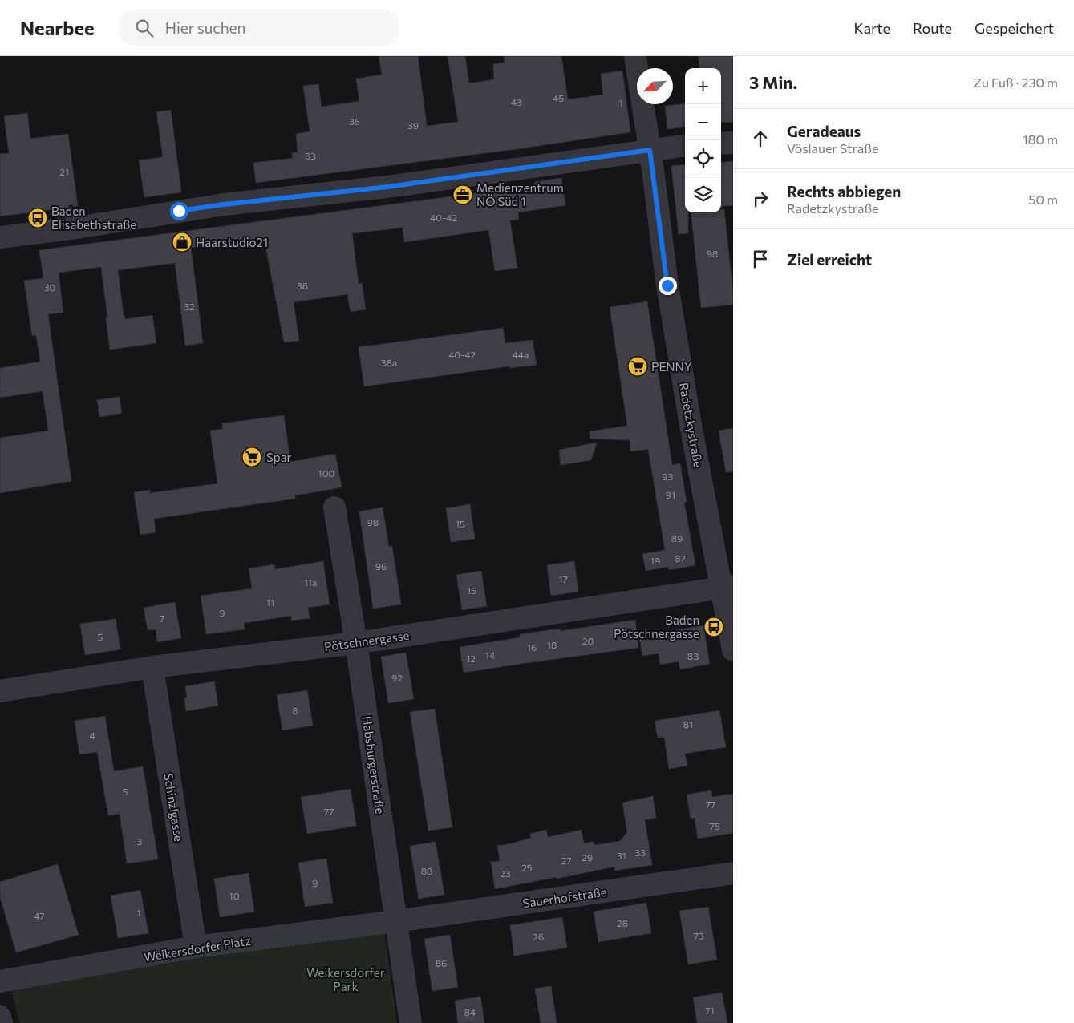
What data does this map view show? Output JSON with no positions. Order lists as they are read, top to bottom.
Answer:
{
  "streets": {
    "street": [
      "Radetzkystraße",
      "Pötschnergasse",
      "Habsburgerstraße",
      "Schinzlgasse",
      "Sauerhofstraße",
      "Weikersdorfer Platz"
    ]
  },
  "crossings": [
    ["Radetzkystraße", "Pötschnergasse"],
    ["Pötschnergasse", "Habsburgerstraße"],
    ["Pötschnergasse", "Schinzlgasse"],
    ["Habsburgerstraße", "Sauerhofstraße"],
    ["Habsburgerstraße", "Weikersdorfer Platz"],
    ["Schinzlgasse", "Weikersdorfer Platz"],
    ["Sauerhofstraße", "Weikersdorfer Platz"]
  ],
  "parks": ["Weikersdorfer Park"],
  "places": {
    "office": ["Medienzentrum NÖ Süd 1"],
    "bus stop": ["Baden Elisabethstraße", "Baden Pötschnergasse"],
    "shop": ["Haarstudio21"],
    "supermarket": ["PENNY", "Spar"]
  },
  "house_numbers": [
    "45",
    "43",
    "1",
    "35",
    "39",
    "33",
    "21",
    "40-42",
    "98",
    "36",
    "30",
    "32",
    "40-42",
    "44a",
    "38a",
    "100",
    "93",
    "91",
    "98",
    "15",
    "89",
    "87",
    "19",
    "96",
    "17",
    "11a",
    "15",
    "11",
    "9",
    "7",
    "5",
    "20",
    "18",
    "16",
    "14",
    "83",
    "12",
    "92",
    "8",
    "81",
    "4",
    "5",
    "77",
    "77",
    "75",
    "3",
    "33",
    "31",
    "29",
    "27",
    "25",
    "88",
    "23",
    "9",
    "10",
    "1",
    "47",
    "28",
    "73",
    "26",
    "86",
    "71",
    "84"
  ],
  "north": "bottom left",
  "page": {
    "header": "Nearbee",
    "search": "Hier suchen",
    "nav": ["Karte", "Route", "Gespeichert"],
    "heading": ["3 Min.", "Zu Fuß · 230 m"],
    "map_buttons": ["+", "−"],
    "list": [
      ["Geradeaus", "Vöslauer Straße", "180 m"],
      ["Rechts abbiegen", "Radetzkystraße", "50 m"],
      "Ziel erreicht"
    ]
  }
}
